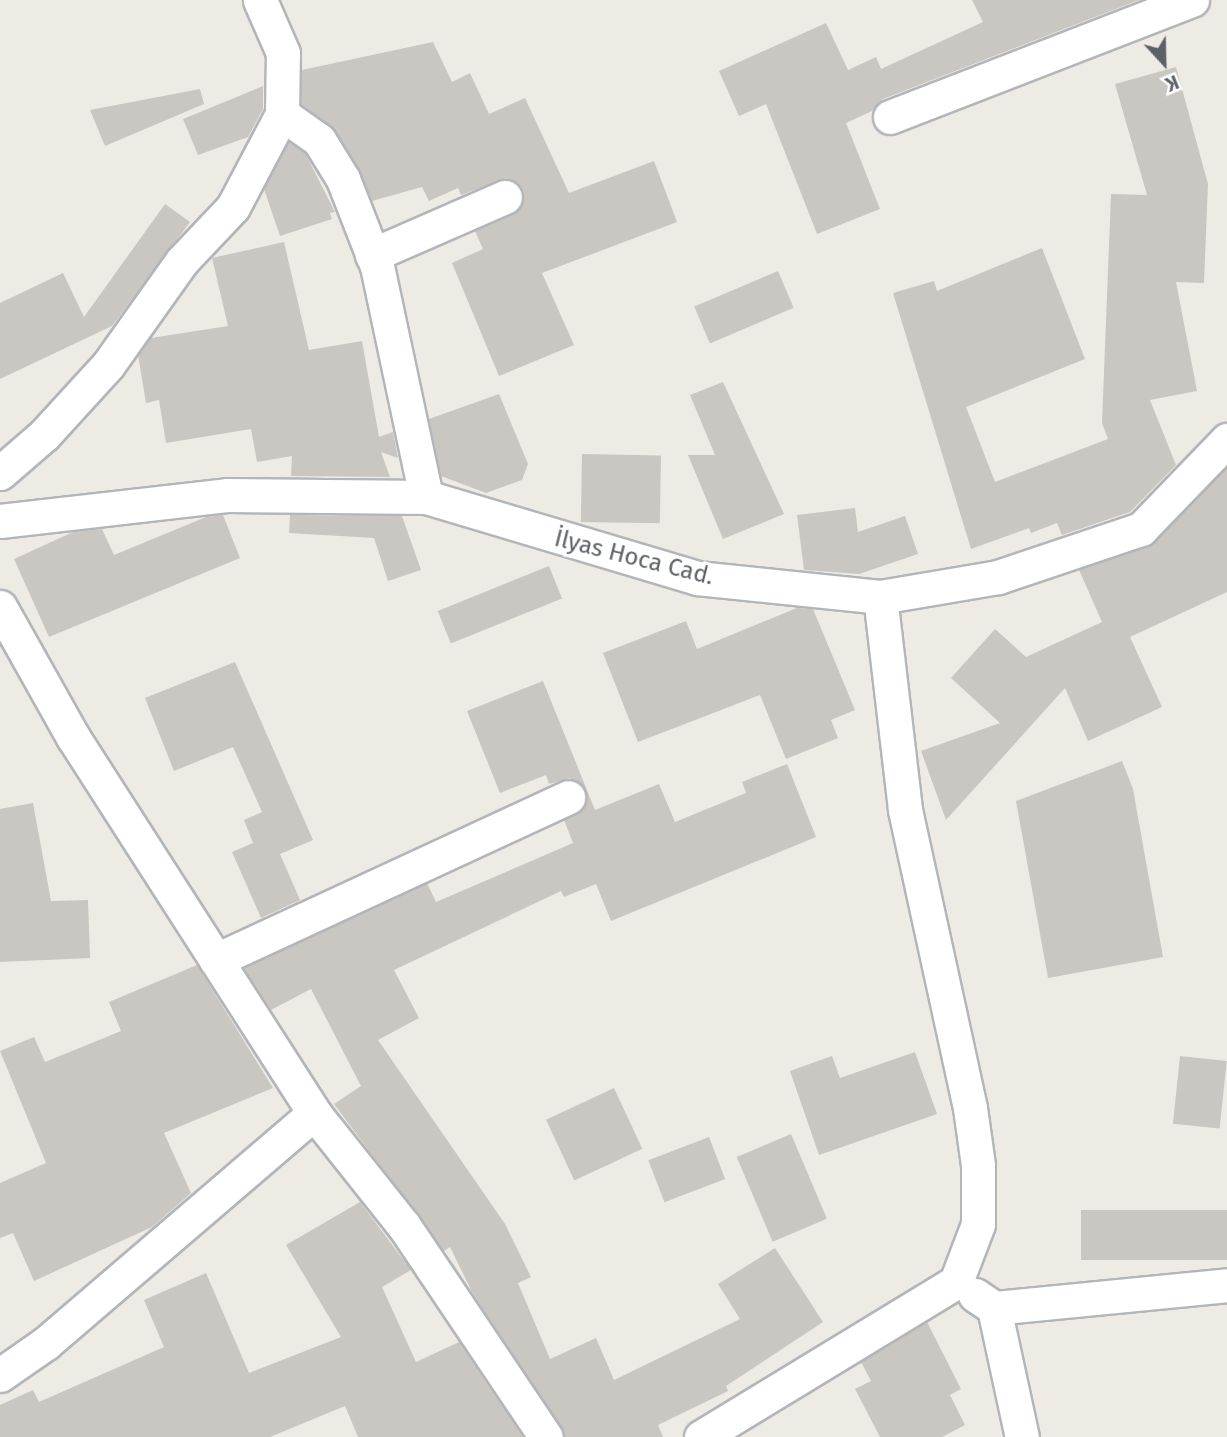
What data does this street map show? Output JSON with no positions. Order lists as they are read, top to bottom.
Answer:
{
  "streets": {
    "street": ["İlyas Hoca Cad."]
  },
  "north": "bottom"
}
